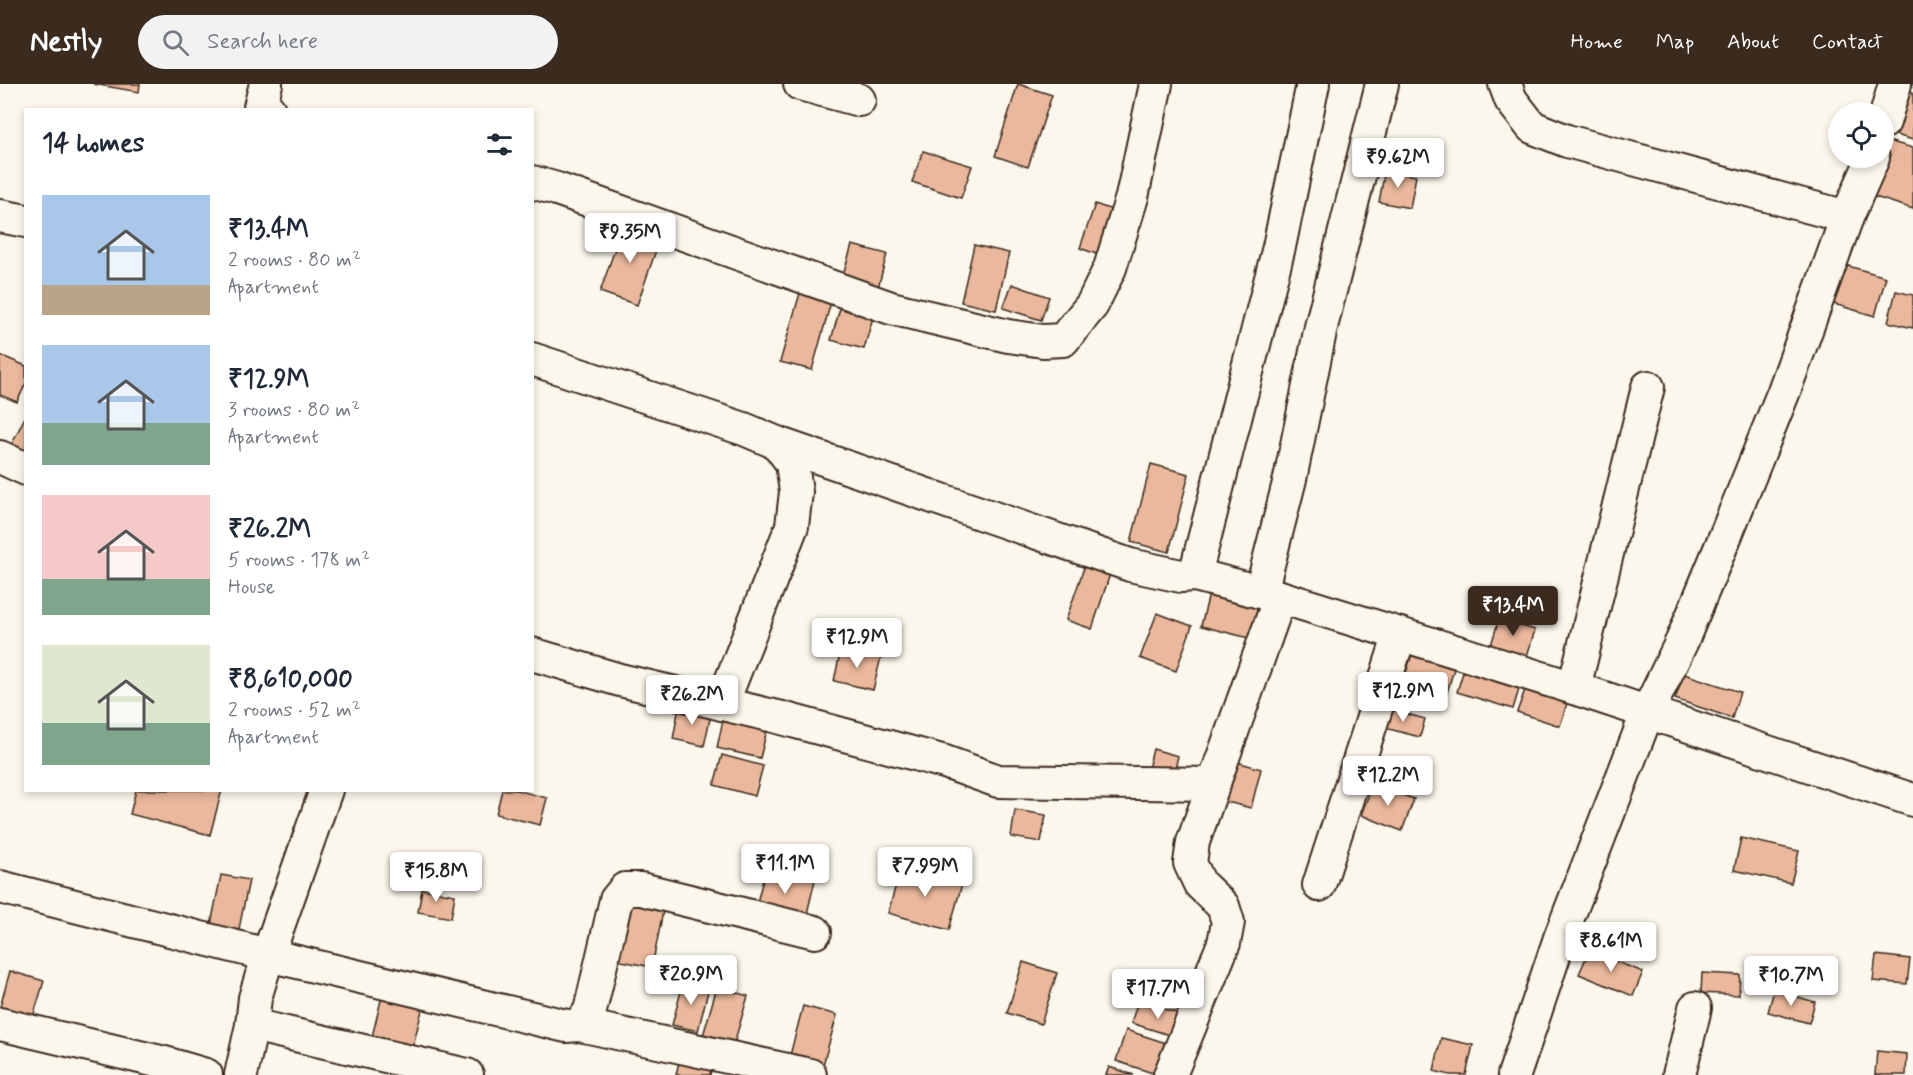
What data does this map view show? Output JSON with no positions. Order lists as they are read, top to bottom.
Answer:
{
  "page": {
    "header": "Nestly",
    "search": "Search here",
    "nav": [
      "Home",
      "Map",
      "About",
      "Contact"
    ],
    "heading": "14 homes",
    "price": [
      "₹9.62M",
      "₹9.35M",
      "₹13.4M",
      "₹12.9M",
      "₹12.9M",
      "₹26.2M",
      "₹12.2M",
      "₹11.1M",
      "₹7.99M",
      "₹15.8M",
      "₹8.61M",
      "₹20.9M",
      "₹10.7M",
      "₹17.7M"
    ],
    "list": [
      {
        "name": "₹13.4M",
        "note": "2 rooms · 80 m² · Apartment"
      },
      {
        "name": "₹12.9M",
        "note": "3 rooms · 80 m² · Apartment"
      },
      {
        "name": "₹26.2M",
        "note": "5 rooms · 178 m² · House"
      },
      {
        "name": "₹8,610,000",
        "note": "2 rooms · 52 m² · Apartment"
      }
    ]
  }
}
